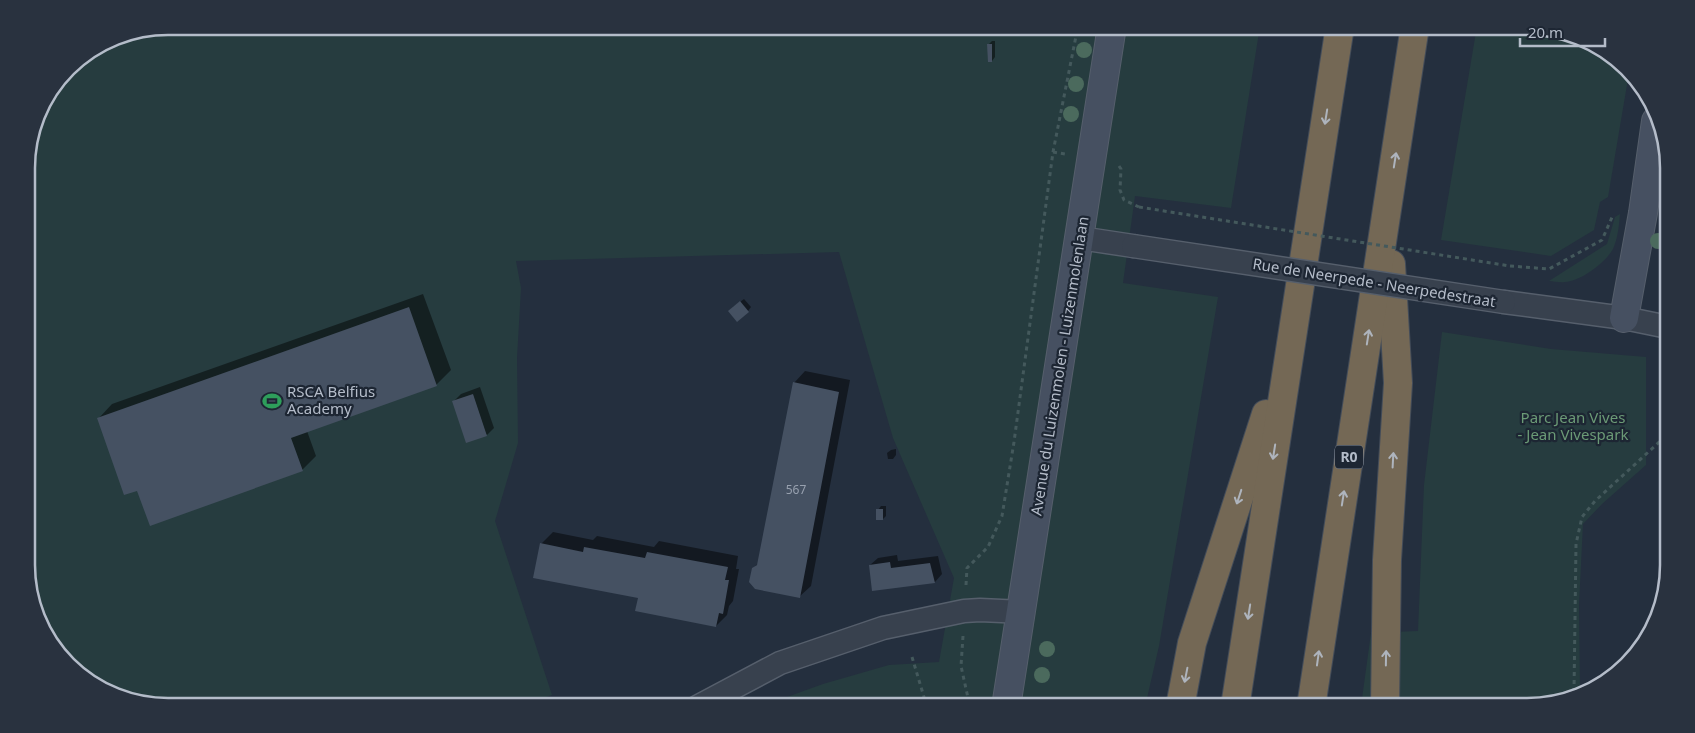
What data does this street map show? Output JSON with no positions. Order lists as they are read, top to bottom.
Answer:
{
  "streets": {
    "highway": ["R0"],
    "street": ["Rue de Neerpede - Neerpedestraat", "Avenue du Luizenmolen - Luizenmolenlaan"]
  },
  "crossings": [
    ["Rue de Neerpede - Neerpedestraat", "Avenue du Luizenmolen - Luizenmolenlaan"]
  ],
  "parks": ["Parc Jean Vives - Jean Vivespark"],
  "places": {
    "sports": ["RSCA Belfius Academy"]
  },
  "house_numbers": ["567"],
  "scale_bar": "20 m"
}
